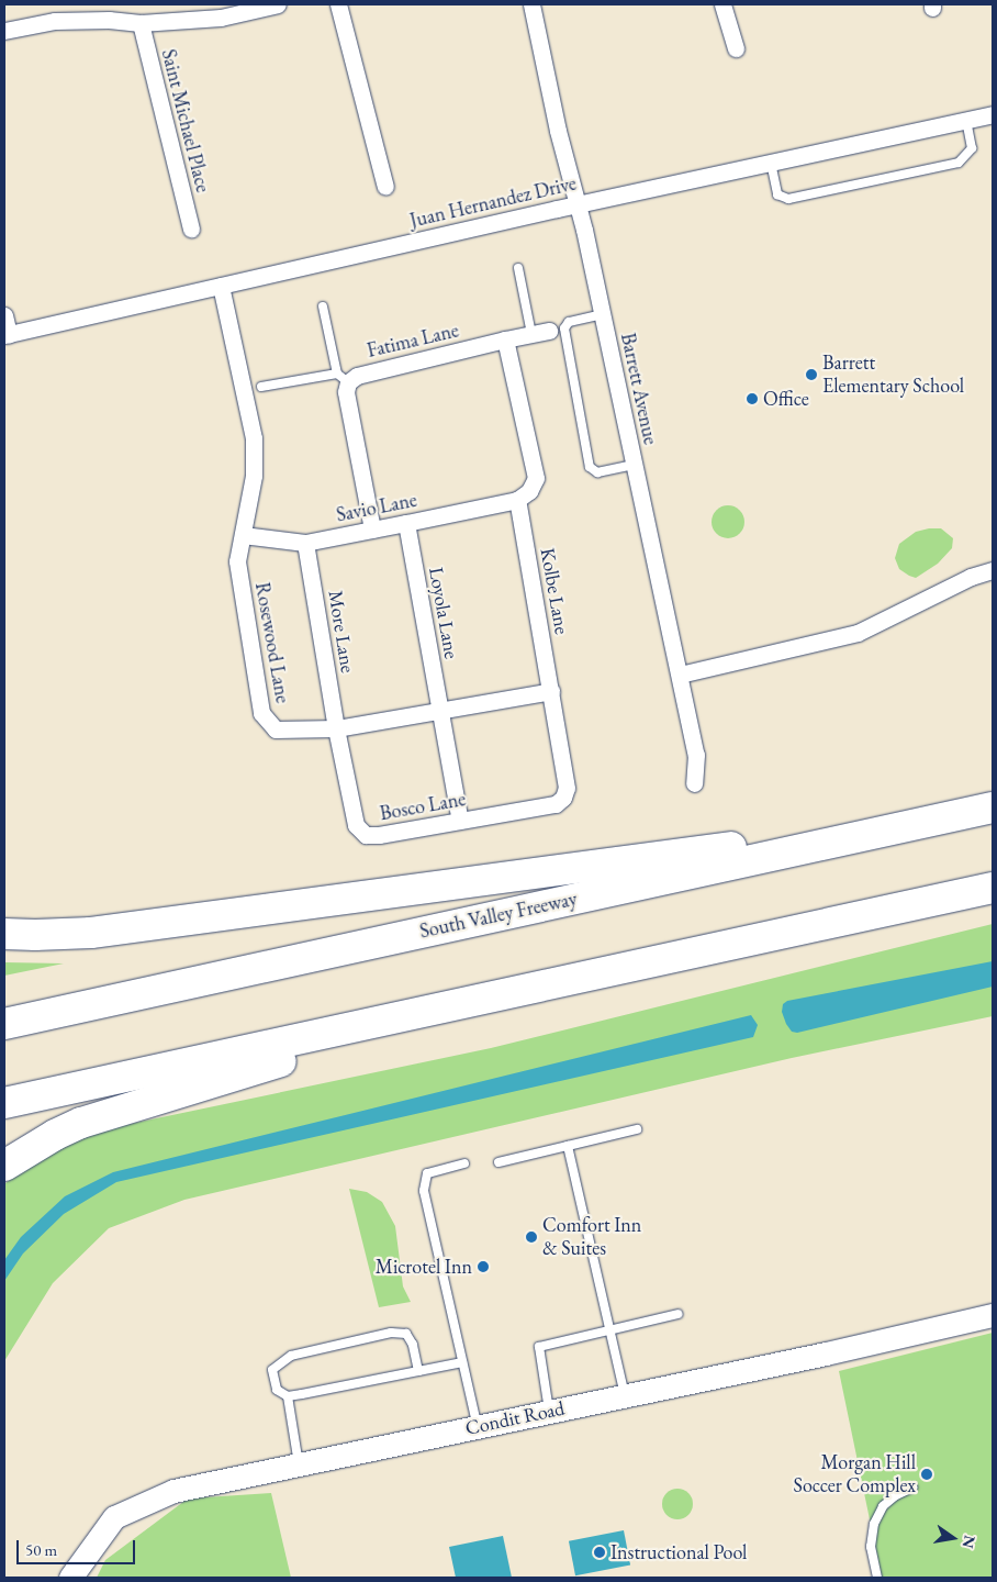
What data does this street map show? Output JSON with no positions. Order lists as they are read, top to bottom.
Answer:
{
  "streets": {
    "highway": ["South Valley Freeway"],
    "street": [
      "Saint Michael Place",
      "Juan Hernandez Drive",
      "Fatima Lane",
      "Barrett Avenue",
      "Savio Lane",
      "Kolbe Lane",
      "Loyola Lane",
      "More Lane",
      "Rosewood Lane",
      "Bosco Lane",
      "Condit Road"
    ]
  },
  "crossings": [
    ["Juan Hernandez Drive", "Barrett Avenue"],
    ["Juan Hernandez Drive", "Rosewood Lane"],
    ["Savio Lane", "Kolbe Lane"],
    ["Savio Lane", "Loyola Lane"],
    ["Savio Lane", "More Lane"],
    ["Savio Lane", "Rosewood Lane"],
    ["Kolbe Lane", "Rosewood Lane"],
    ["Kolbe Lane", "Bosco Lane"],
    ["Loyola Lane", "Rosewood Lane"],
    ["Loyola Lane", "Bosco Lane"],
    ["More Lane", "Rosewood Lane"],
    ["More Lane", "Bosco Lane"],
    ["Rosewood Lane", "Bosco Lane"]
  ],
  "places": [
    "Barrett Elementary School",
    "Office",
    "Comfort Inn & Suites",
    "Microtel Inn",
    "Morgan Hill Soccer Complex",
    "Instructional Pool"
  ],
  "scale_bar": "50 m",
  "north": "right"
}
